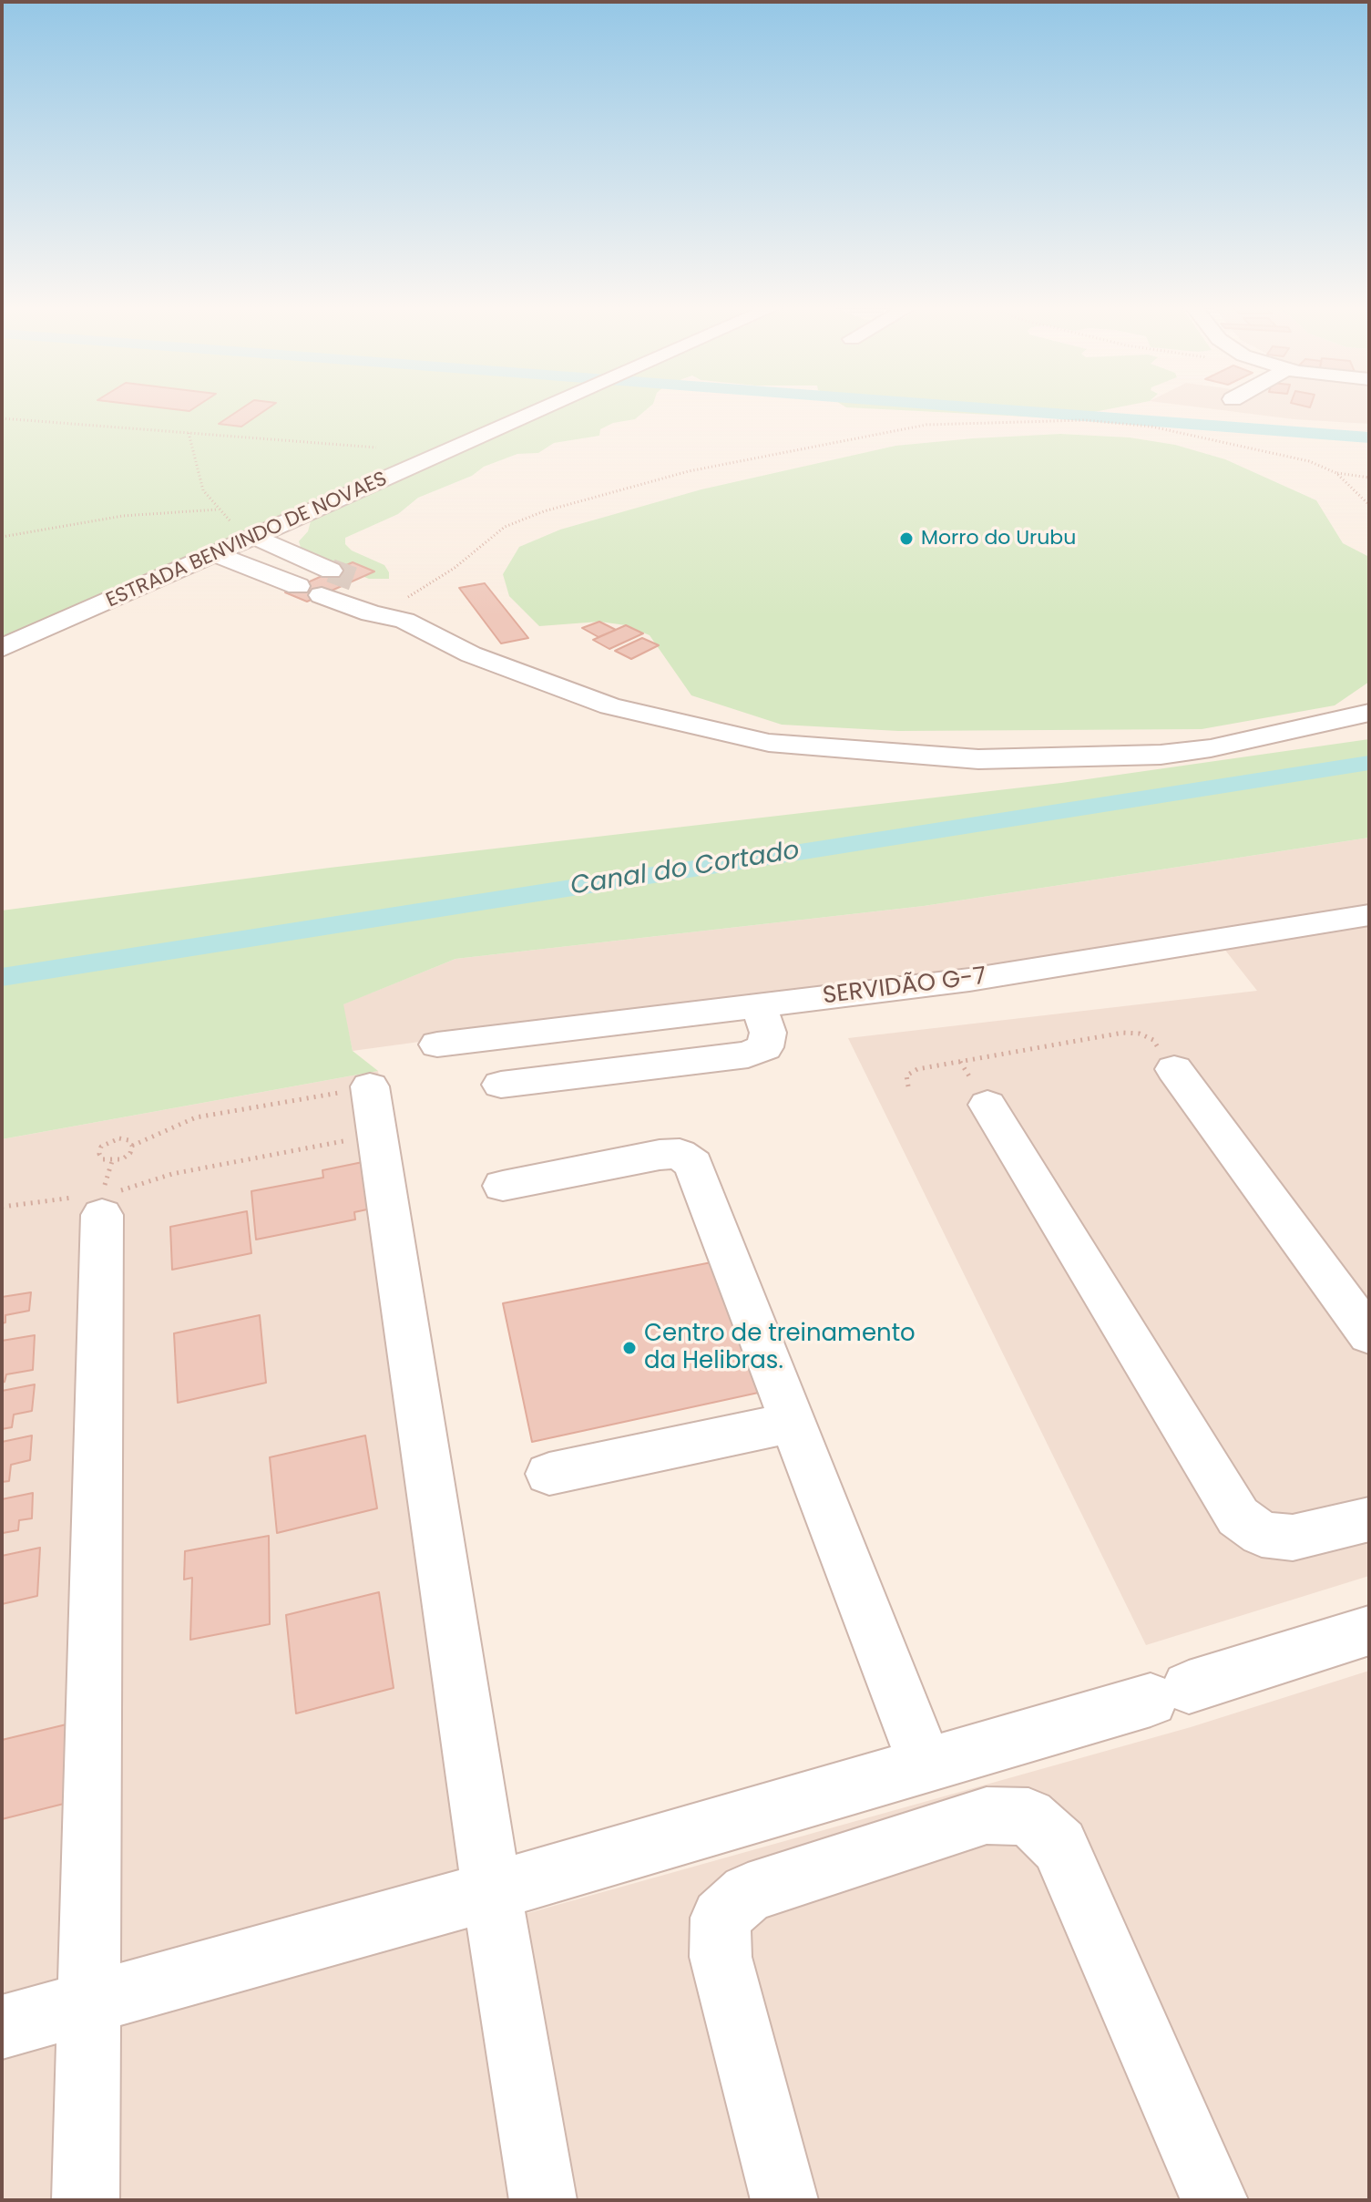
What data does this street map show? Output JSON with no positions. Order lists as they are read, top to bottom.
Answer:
{
  "streets": {
    "street": ["ESTRADA BENVINDO DE NOVAES", "SERVIDÃO G-7"]
  },
  "water": ["Canal do Cortado"],
  "places": ["Morro do Urubu", "Centro de treinamento da Helibras."]
}
